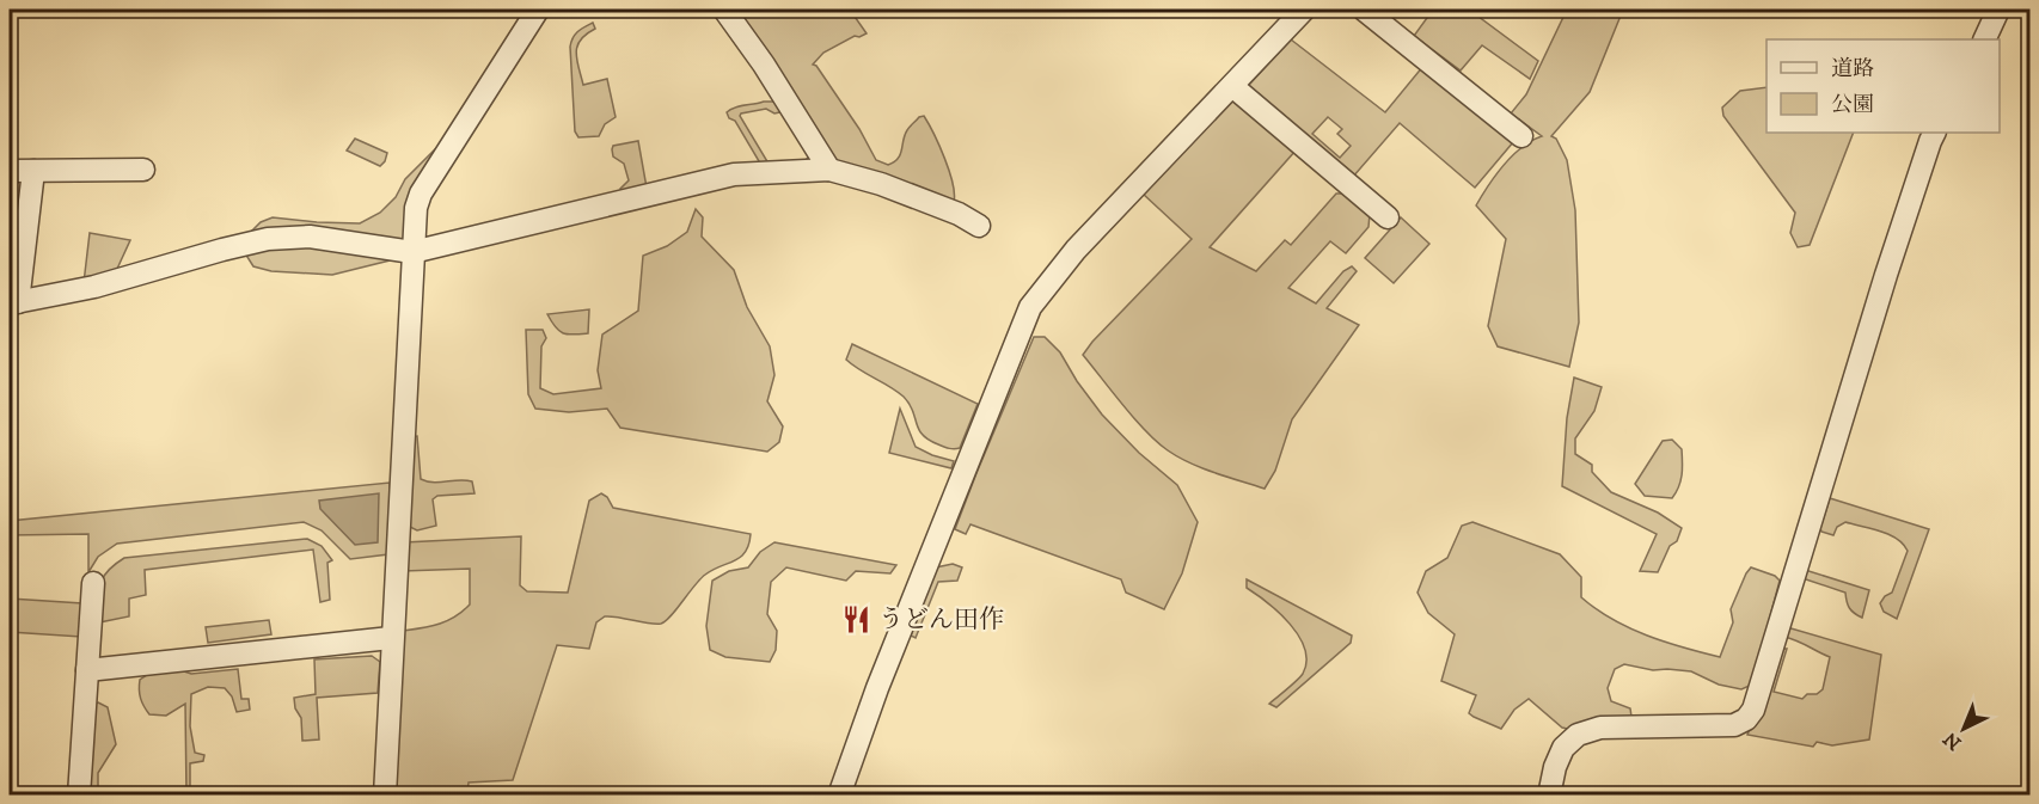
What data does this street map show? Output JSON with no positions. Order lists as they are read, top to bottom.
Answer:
{
  "places": {
    "restaurant": ["うどん田作"]
  },
  "legend": ["道路", "公園"],
  "north": "bottom left"
}
